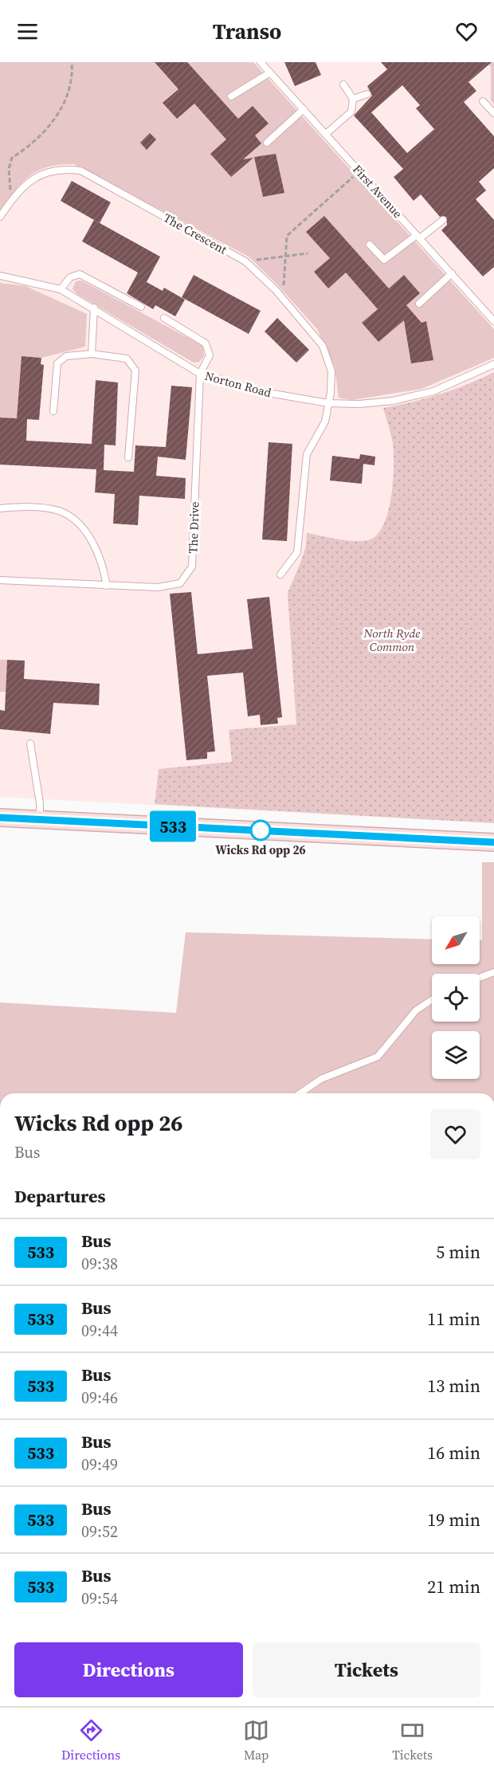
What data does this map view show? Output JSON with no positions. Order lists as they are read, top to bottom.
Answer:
{
  "streets": {
    "lane": [
      "First Avenue",
      "The Crescent",
      "Norton Road",
      "The Drive"
    ]
  },
  "crossings": [
    ["The Crescent", "Norton Road"],
    ["Norton Road", "The Drive"]
  ],
  "parks": ["North Ryde Common"],
  "places": ["Wicks Rd opp 26"],
  "lines": ["bus line 533"],
  "north": "bottom left",
  "page": {
    "header": "Transo",
    "on_map": "533",
    "heading": [
      ["Wicks Rd opp 26", "Bus"],
      "Departures"
    ],
    "list": [
      {
        "mark": "533",
        "name": "Bus",
        "note": "09:38",
        "value": "5 min"
      },
      {
        "mark": "533",
        "name": "Bus",
        "note": "09:44",
        "value": "11 min"
      },
      {
        "mark": "533",
        "name": "Bus",
        "note": "09:46",
        "value": "13 min"
      },
      {
        "mark": "533",
        "name": "Bus",
        "note": "09:49",
        "value": "16 min"
      },
      {
        "mark": "533",
        "name": "Bus",
        "note": "09:52",
        "value": "19 min"
      },
      {
        "mark": "533",
        "name": "Bus",
        "note": "09:54",
        "value": "21 min"
      }
    ],
    "buttons": ["Directions", "Tickets"],
    "tabs": ["Directions", "Map", "Tickets"]
  }
}
